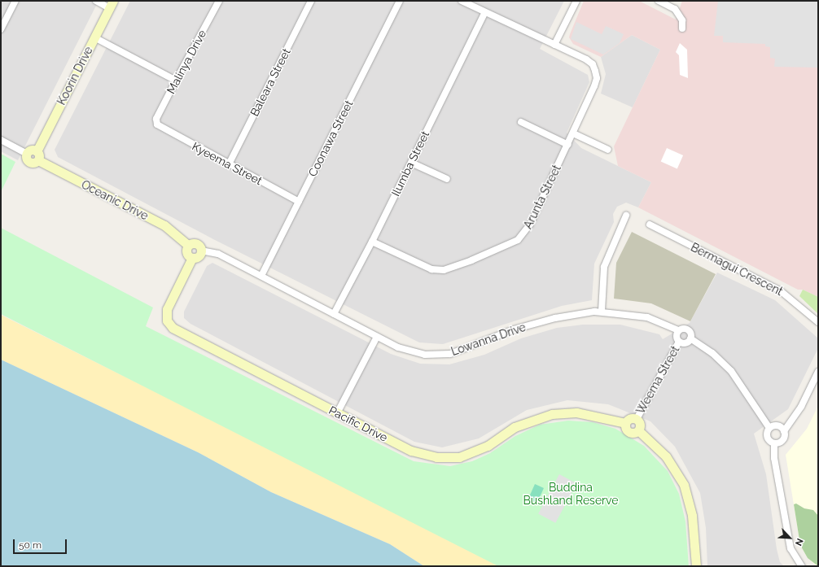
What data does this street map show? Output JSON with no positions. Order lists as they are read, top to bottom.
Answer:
{
  "streets": {
    "street": [
      "Malinya Drive",
      "Koorin Drive",
      "Baleara Street",
      "Coonawa Street",
      "Kyeema Street",
      "Ilumba Street",
      "Arunta Street",
      "Oceanic Drive",
      "Bermagui Crescent",
      "Lowanna Drive",
      "Weema Street",
      "Pacific Drive"
    ]
  },
  "crossings": [
    ["Malinya Drive", "Kyeema Street"],
    ["Koorin Drive", "Oceanic Drive"],
    ["Baleara Street", "Kyeema Street"],
    ["Coonawa Street", "Kyeema Street"],
    ["Coonawa Street", "Lowanna Drive"],
    ["Ilumba Street", "Arunta Street"],
    ["Ilumba Street", "Lowanna Drive"],
    ["Oceanic Drive", "Lowanna Drive"],
    ["Oceanic Drive", "Pacific Drive"],
    ["Lowanna Drive", "Weema Street"],
    ["Lowanna Drive", "Pacific Drive"],
    ["Weema Street", "Pacific Drive"]
  ],
  "parks": ["Buddina Bushland Reserve"],
  "scale_bar": "50 m",
  "north": "bottom right"
}
